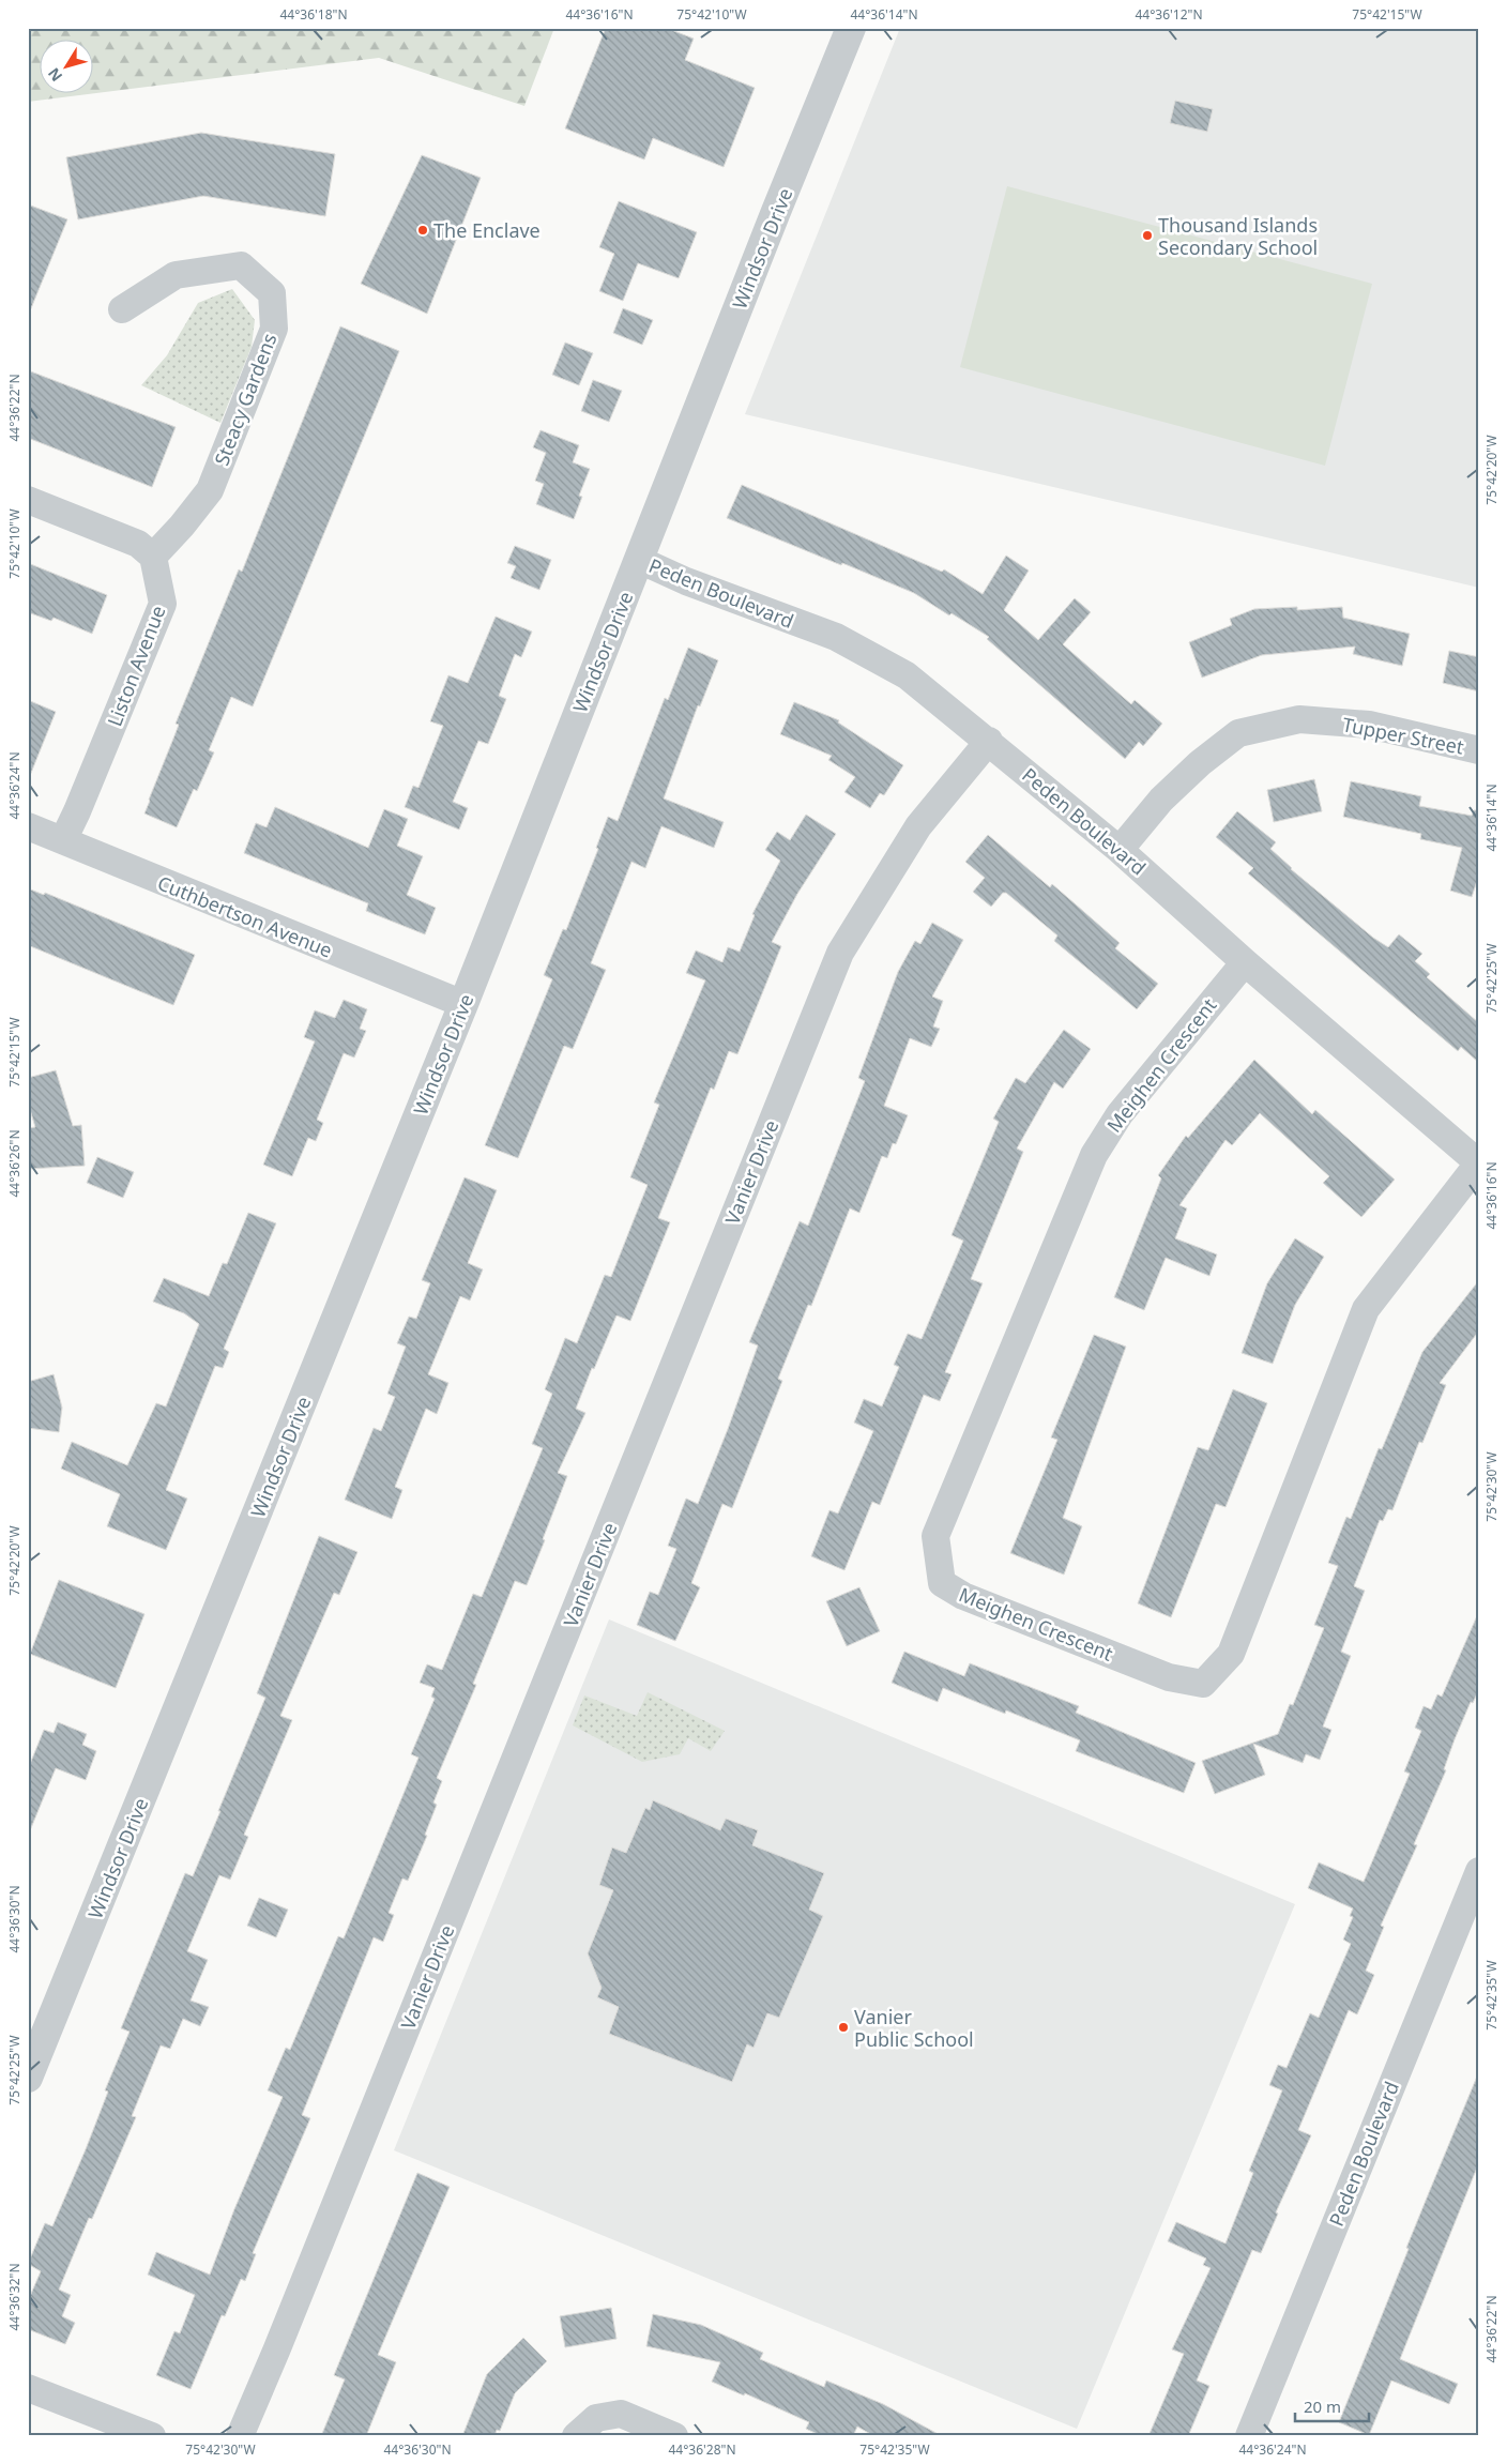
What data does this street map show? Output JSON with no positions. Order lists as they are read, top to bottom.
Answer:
{
  "streets": {
    "street": [
      "Windsor Drive",
      "Steacy Gardens",
      "Peden Boulevard",
      "Liston Avenue",
      "Tupper Street",
      "Cuthbertson Avenue",
      "Meighen Crescent",
      "Vanier Drive"
    ]
  },
  "crossings": [
    ["Windsor Drive", "Peden Boulevard"],
    ["Windsor Drive", "Cuthbertson Avenue"],
    ["Steacy Gardens", "Liston Avenue"],
    ["Peden Boulevard", "Tupper Street"],
    ["Peden Boulevard", "Meighen Crescent"],
    ["Peden Boulevard", "Vanier Drive"],
    ["Liston Avenue", "Cuthbertson Avenue"]
  ],
  "places": ["The Enclave", "Thousand Islands Secondary School", "Vanier Public School"],
  "scale_bar": "20 m",
  "north": "bottom left",
  "coordinates": [
    "44°36'18\"N",
    "44°36'16\"N",
    "75°42'10\"W",
    "44°36'14\"N",
    "44°36'12\"N",
    "75°42'15\"W",
    "44°36'22\"N",
    "75°42'20\"W",
    "44°36'24\"N",
    "75°42'25\"W",
    "44°36'26\"N",
    "75°42'30\"W",
    "44°36'30\"N",
    "75°42'35\"W",
    "44°36'32\"N",
    "44°36'28\"N"
  ]
}
